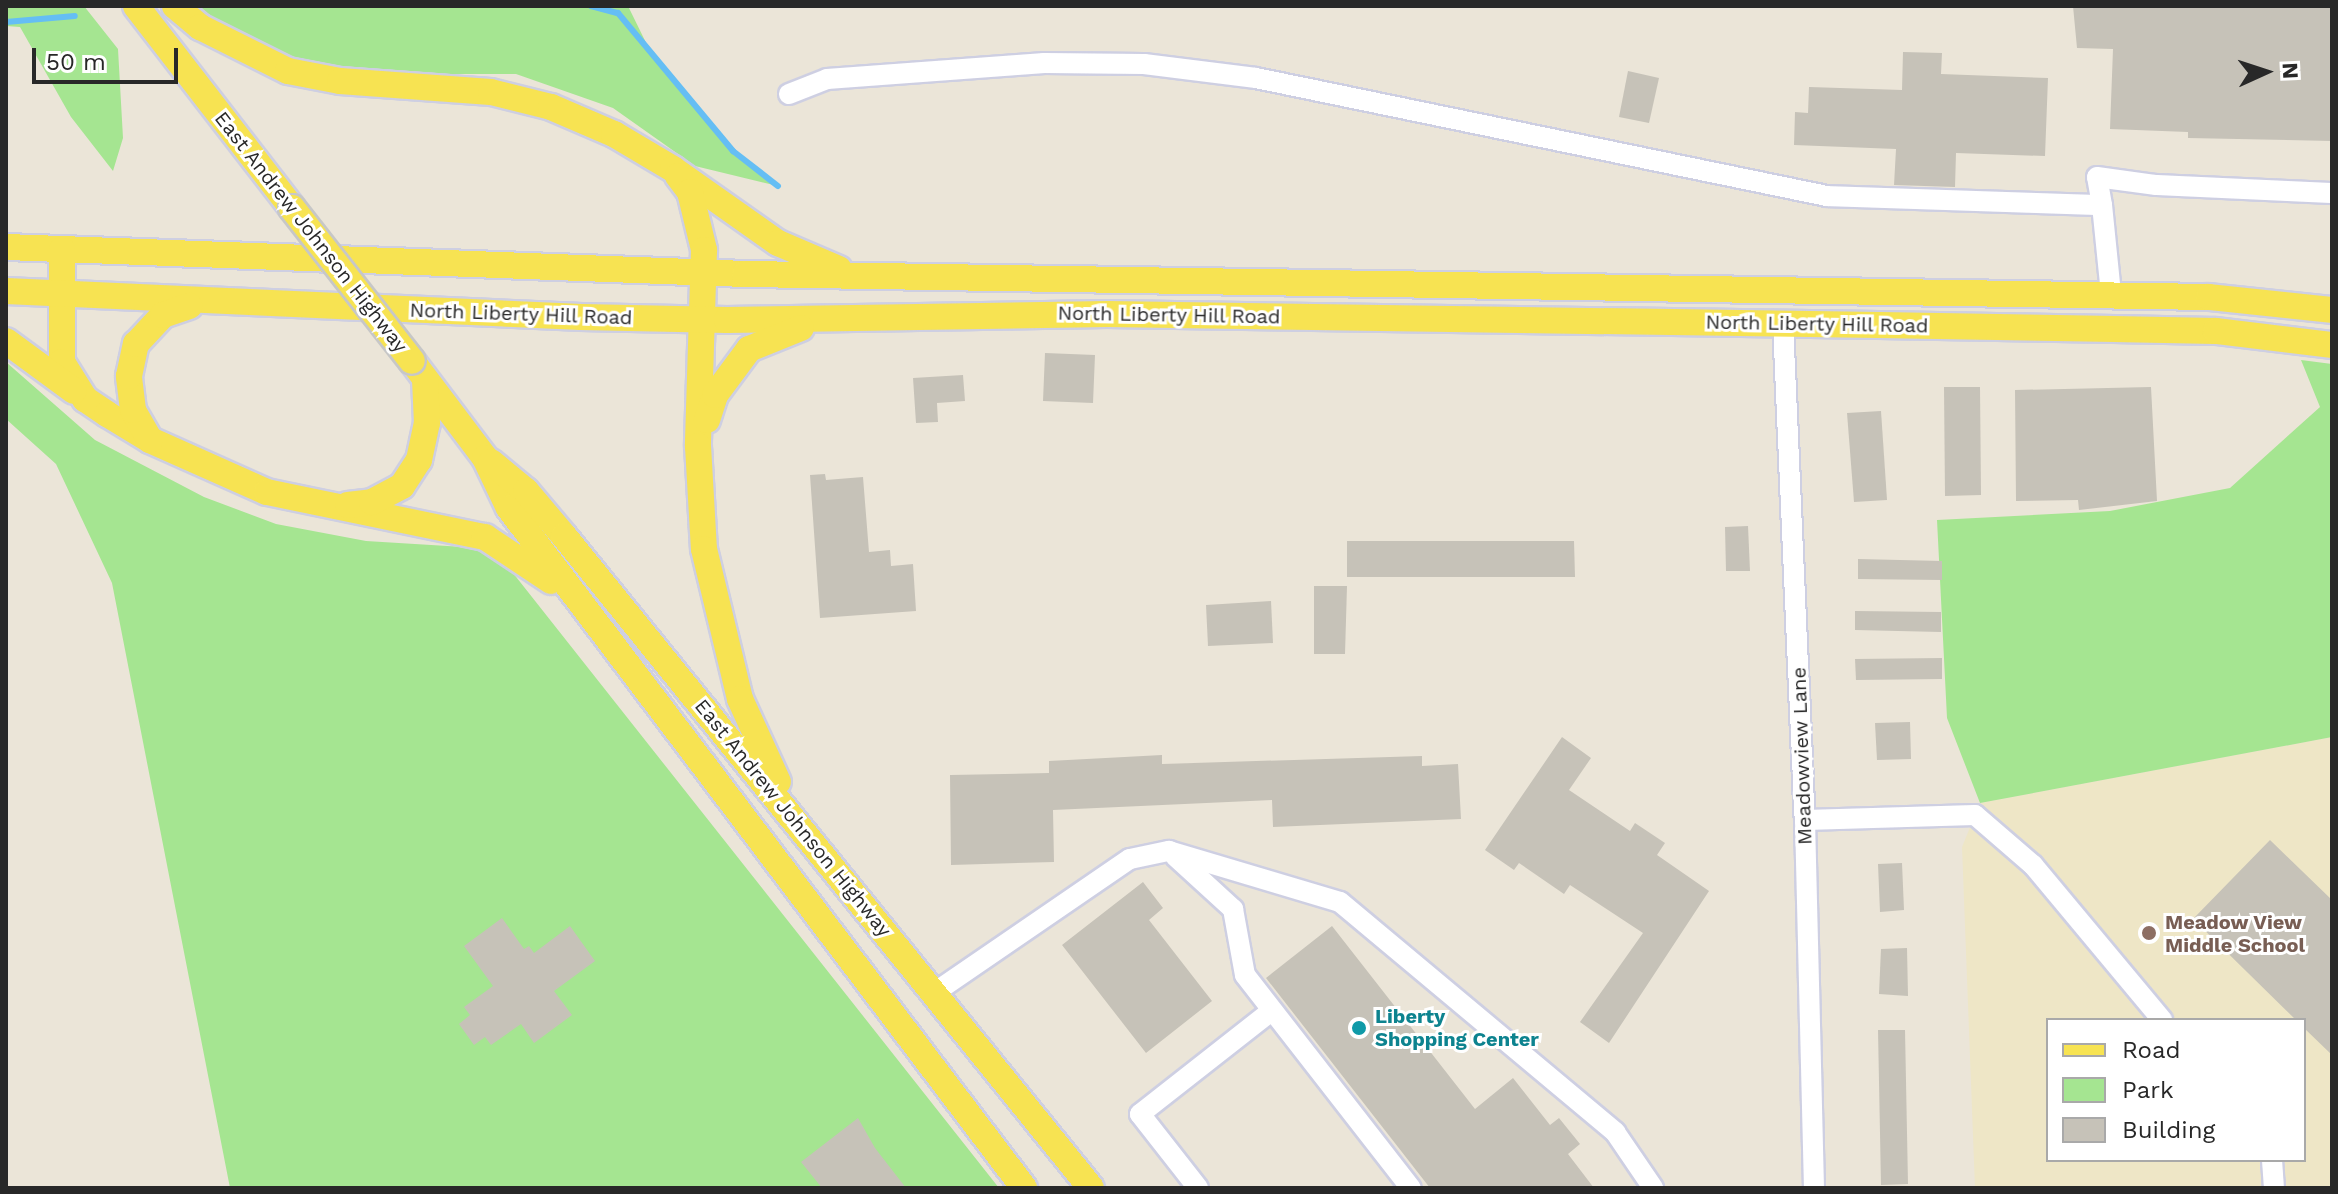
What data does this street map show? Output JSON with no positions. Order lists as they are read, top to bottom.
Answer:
{
  "streets": {
    "main road": ["East Andrew Johnson Highway", "North Liberty Hill Road"],
    "street": ["Meadowview Lane"]
  },
  "crossings": [
    ["North Liberty Hill Road", "Meadowview Lane"]
  ],
  "places": ["Meadow View Middle School", "Liberty Shopping Center"],
  "legend": ["Road", "Park", "Building"],
  "scale_bar": "50 m",
  "north": "right"
}
